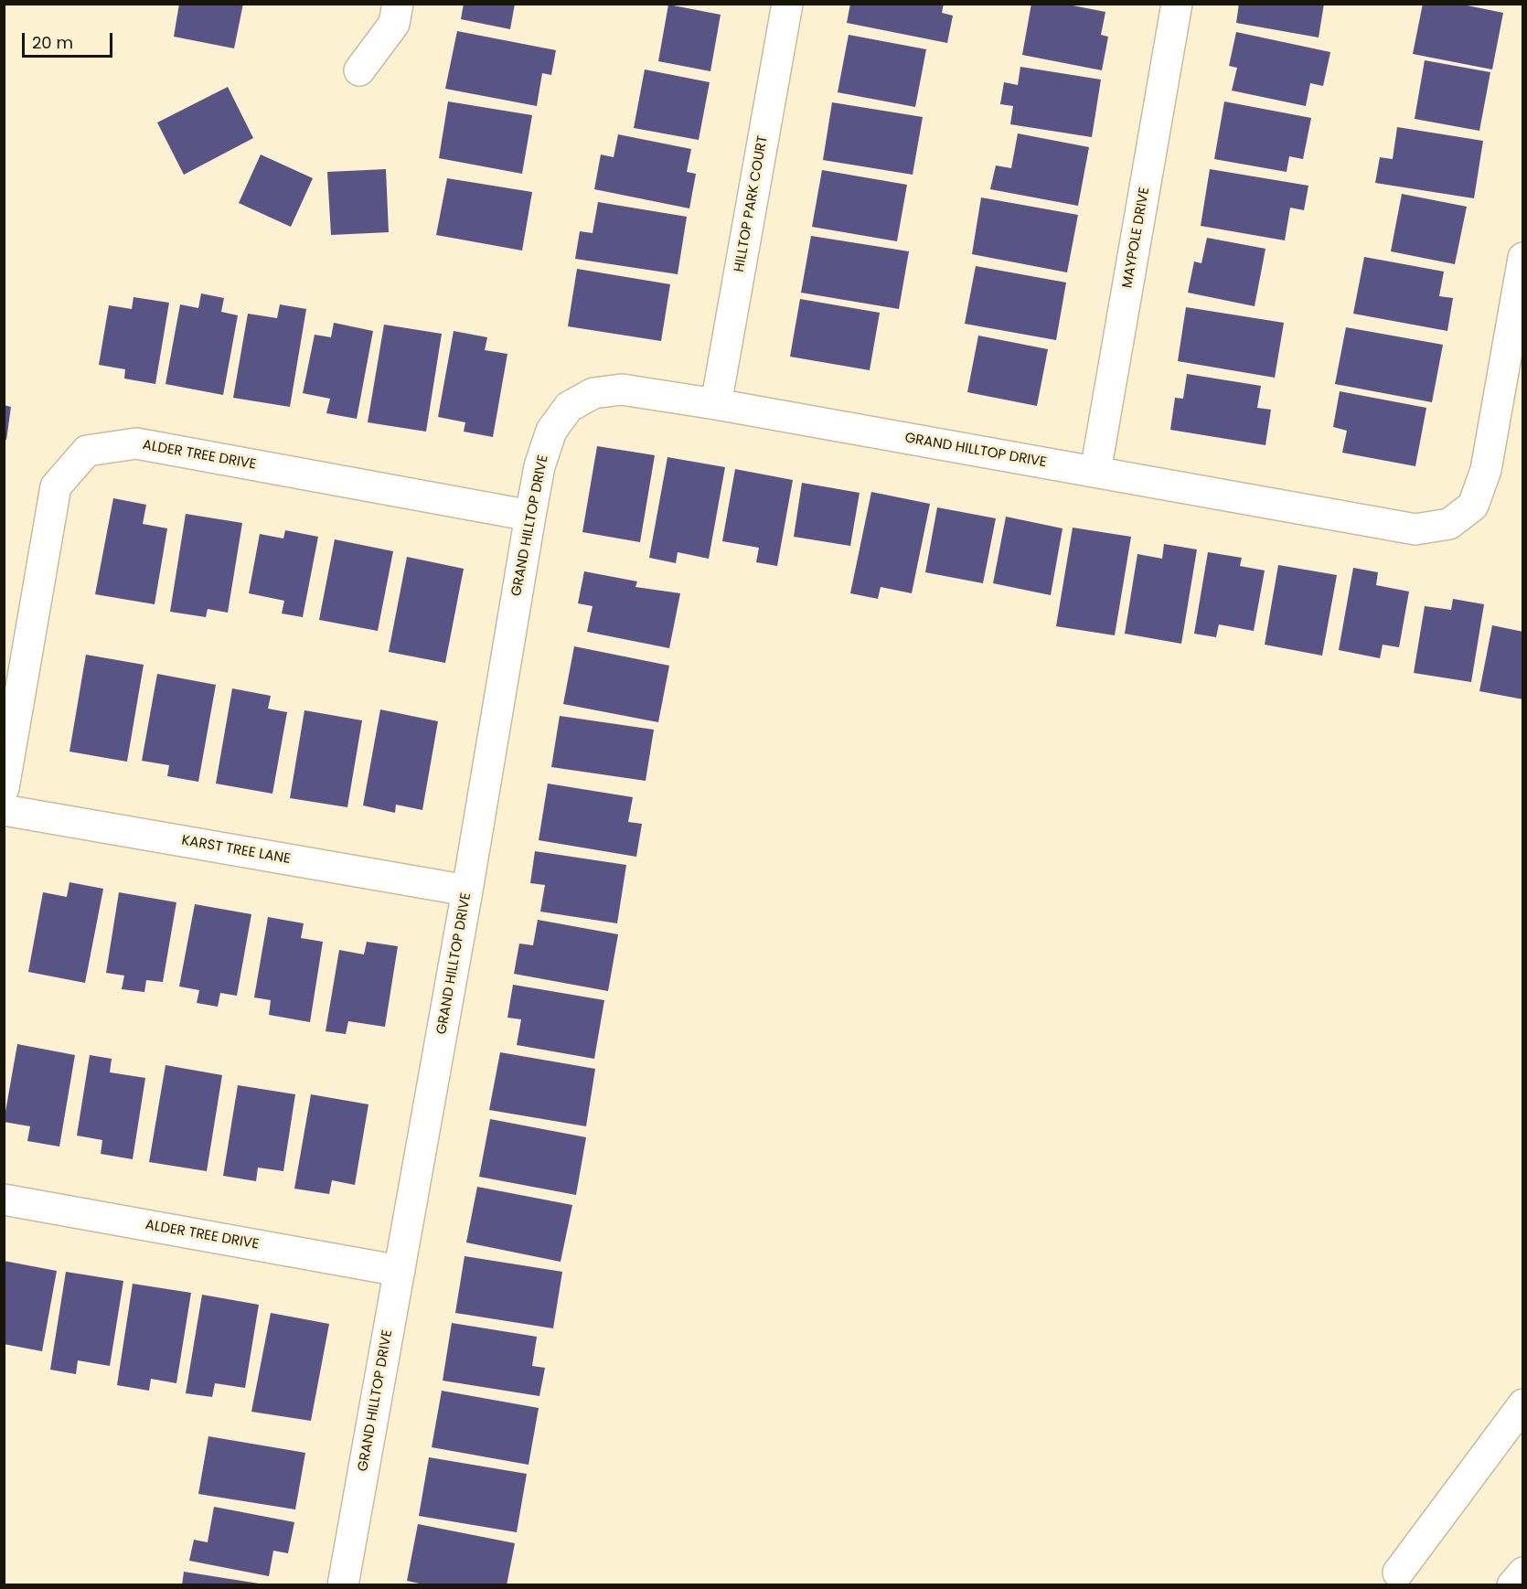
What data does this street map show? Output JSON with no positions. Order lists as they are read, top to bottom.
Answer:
{
  "streets": {
    "main road": [
      "HILLTOP PARK COURT",
      "MAYPOLE DRIVE",
      "GRAND HILLTOP DRIVE",
      "ALDER TREE DRIVE",
      "KARST TREE LANE"
    ]
  },
  "crossings": [
    ["HILLTOP PARK COURT", "GRAND HILLTOP DRIVE"],
    ["MAYPOLE DRIVE", "GRAND HILLTOP DRIVE"],
    ["GRAND HILLTOP DRIVE", "ALDER TREE DRIVE"],
    ["GRAND HILLTOP DRIVE", "KARST TREE LANE"]
  ],
  "scale_bar": "20 m"
}
